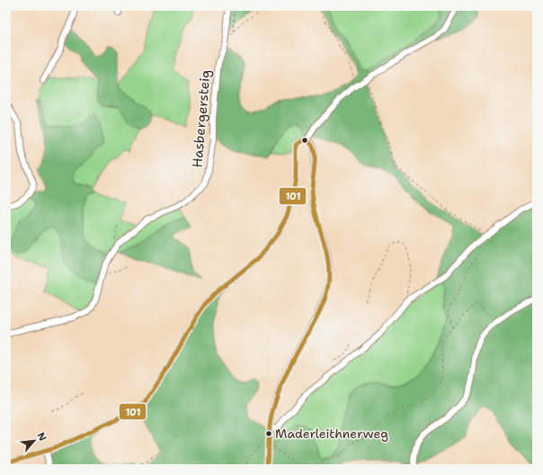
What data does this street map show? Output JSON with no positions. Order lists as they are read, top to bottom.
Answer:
{
  "streets": {
    "street": ["Hasbergersteig"]
  },
  "places": ["Maderleithnerweg"],
  "lines": ["transit line 101"],
  "north": "top right"
}
